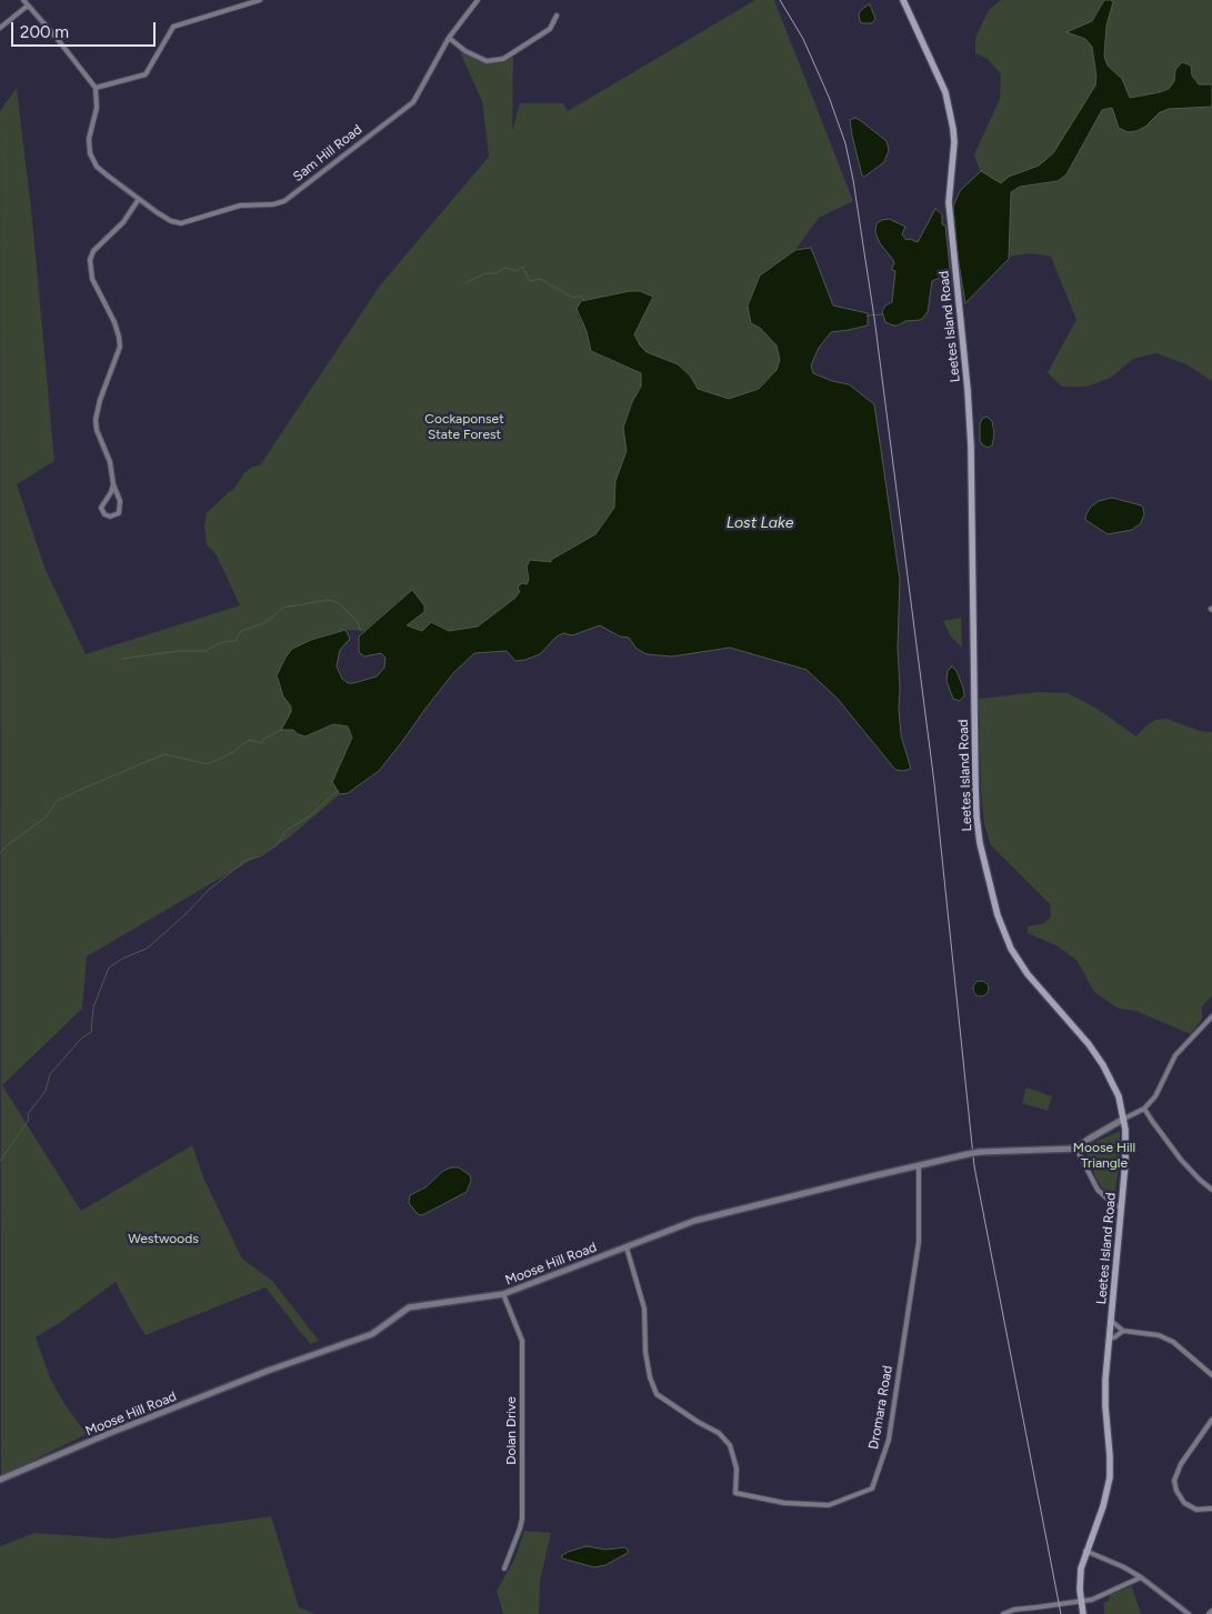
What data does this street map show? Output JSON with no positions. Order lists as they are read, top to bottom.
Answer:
{
  "streets": {
    "main road": ["Leetes Island Road"],
    "street": [
      "Sam Hill Road",
      "Moose Hill Road",
      "Dromara Road",
      "Dolan Drive"
    ]
  },
  "crossings": [
    ["Moose Hill Road", "Dromara Road"],
    ["Moose Hill Road", "Dolan Drive"]
  ],
  "water": ["Lost Lake"],
  "parks": ["Cockaponset State Forest", "Moose Hill Triangle", "Westwoods"],
  "scale_bar": "200 m"
}
